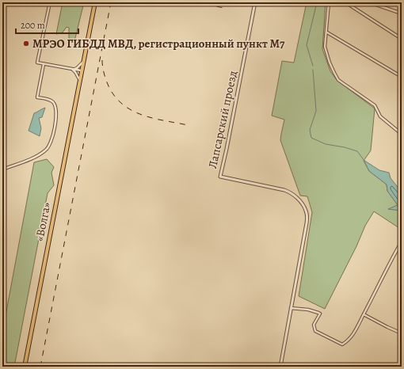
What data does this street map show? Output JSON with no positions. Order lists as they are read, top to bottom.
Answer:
{
  "streets": {
    "highway": ["«Волга»"],
    "street": ["Лапсарский проезд"]
  },
  "places": ["МРЭО ГИБДД МВД, регистрационный пункт М7"],
  "scale_bar": "200 m"
}
